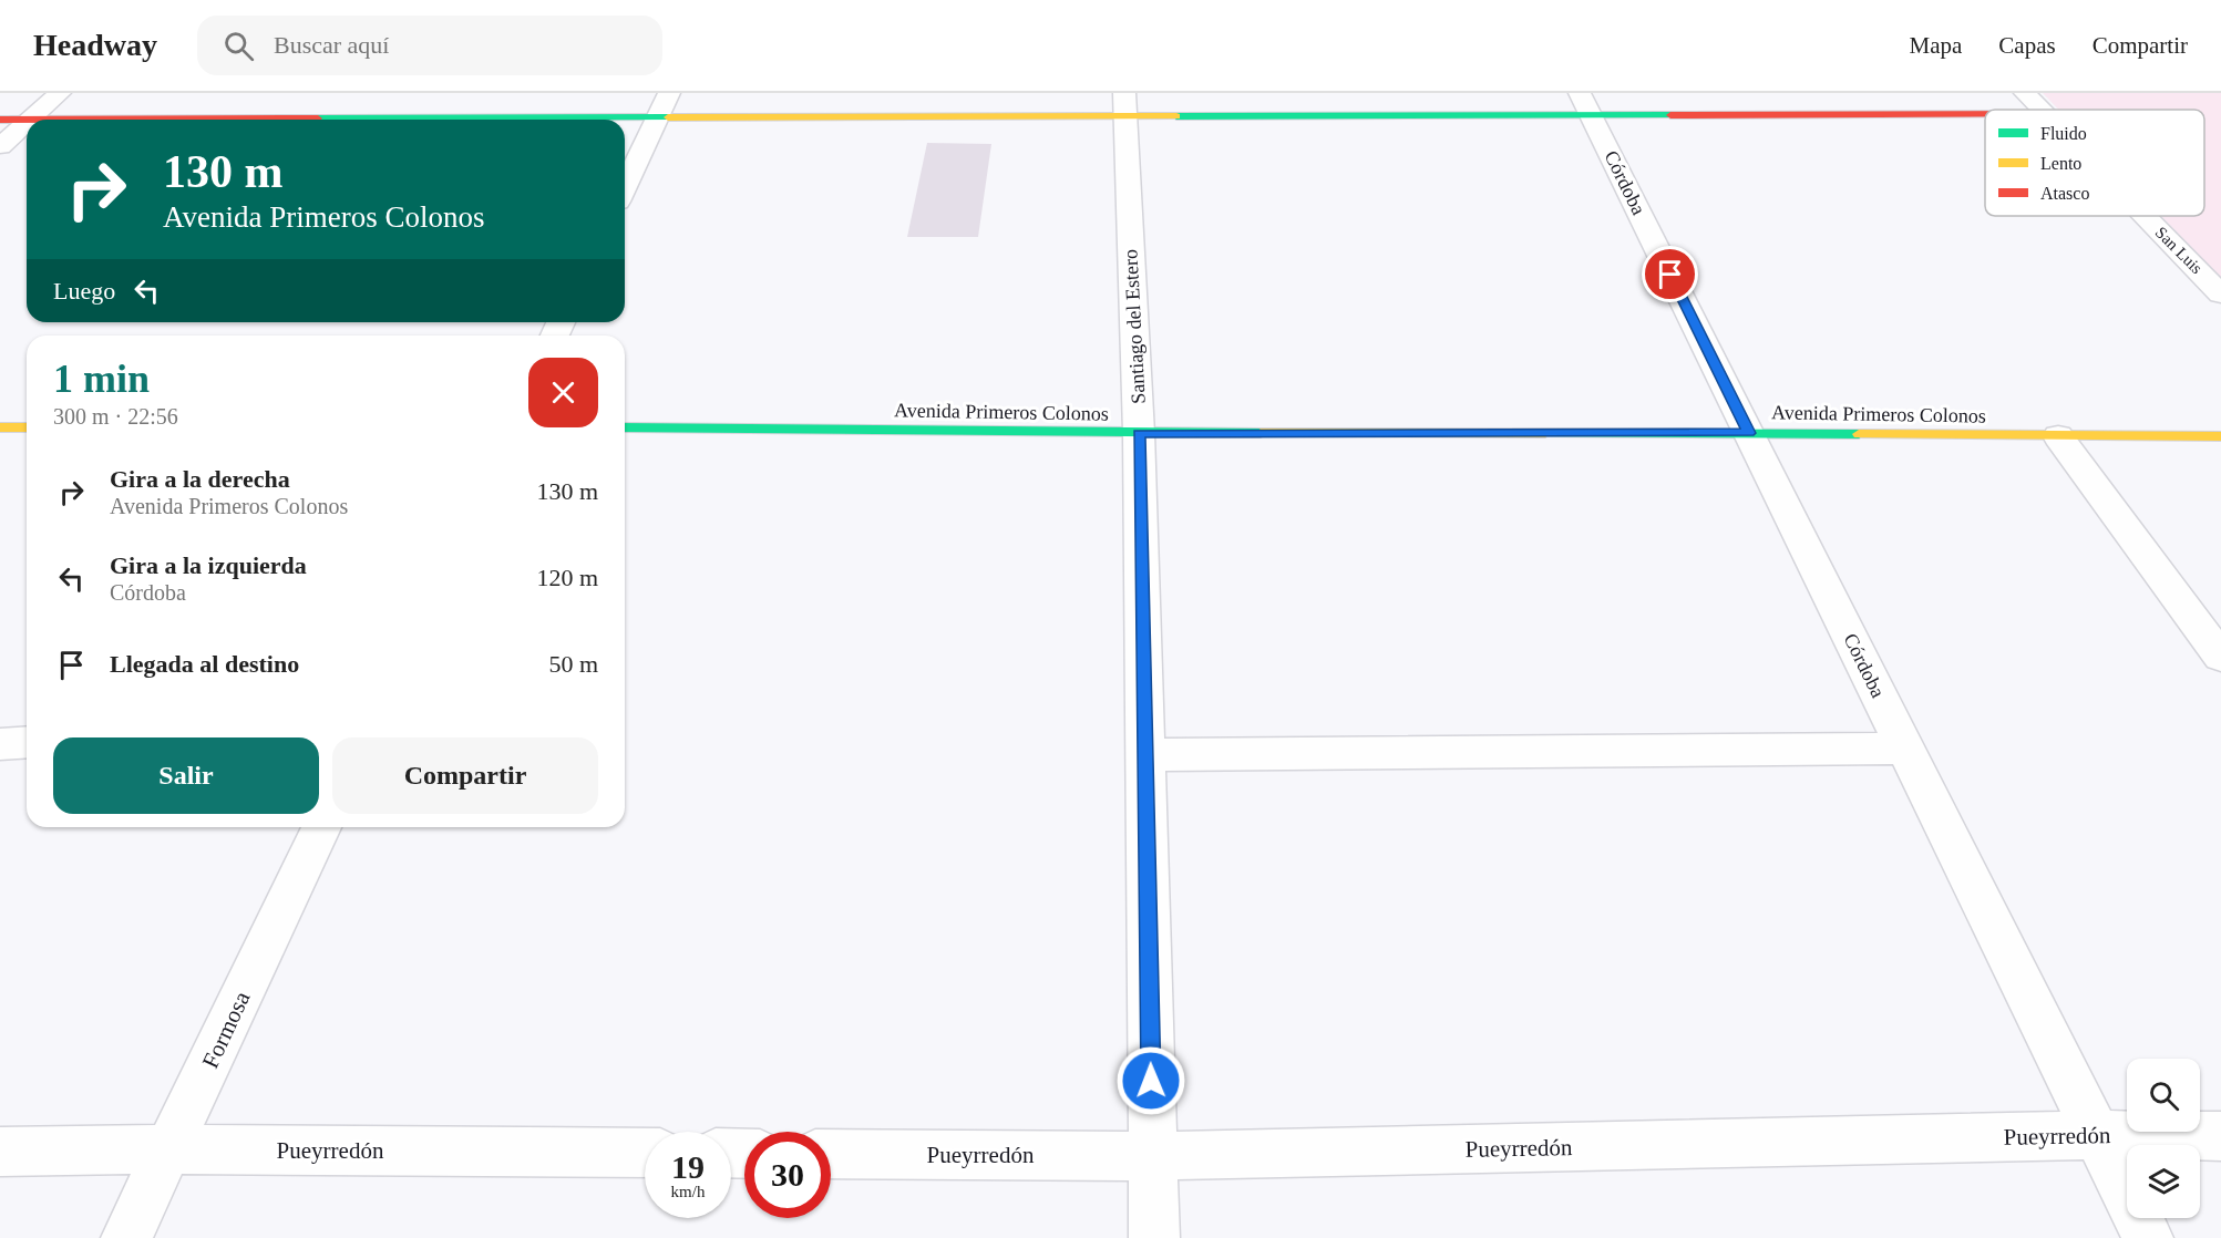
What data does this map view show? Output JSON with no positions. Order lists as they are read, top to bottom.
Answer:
{
  "streets": {
    "street": [
      "Córdoba",
      "San Luis",
      "Santiago del Estero",
      "Avenida Primeros Colonos",
      "Formosa",
      "Pueyrredón"
    ]
  },
  "crossings": [
    ["Córdoba", "Avenida Primeros Colonos"],
    ["Córdoba", "Pueyrredón"],
    ["Santiago del Estero", "Avenida Primeros Colonos"],
    ["Santiago del Estero", "Pueyrredón"],
    ["Formosa", "Pueyrredón"]
  ],
  "legend": ["Fluido", "Lento", "Atasco"],
  "page": {
    "header": "Headway",
    "search": "Buscar aquí",
    "nav": ["Mapa", "Capas", "Compartir"],
    "turn": ["130 m", "Avenida Primeros Colonos"],
    "then": "Luego",
    "heading": ["1 min", "300 m · 22:56"],
    "list": [
      {
        "name": "Gira a la derecha",
        "note": "Avenida Primeros Colonos",
        "value": "130 m"
      },
      {
        "name": "Gira a la izquierda",
        "note": "Córdoba",
        "value": "120 m"
      },
      {
        "name": "Llegada al destino",
        "value": "50 m"
      }
    ],
    "buttons": ["Salir", "Compartir"],
    "speed": "19 km/h",
    "limit": "30"
  }
}
